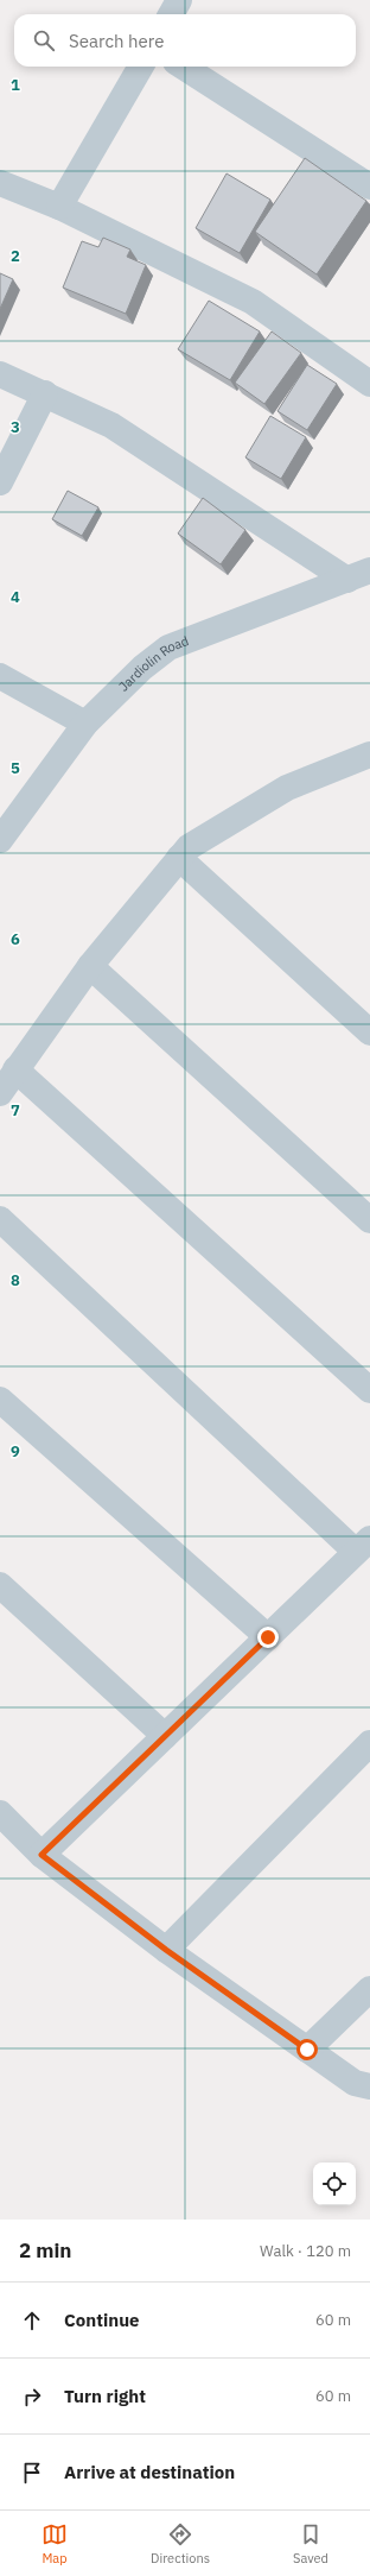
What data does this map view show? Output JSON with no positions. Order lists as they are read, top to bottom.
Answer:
{
  "streets": {
    "street": ["Jardiolin Road"]
  },
  "page": {
    "search": "Search here",
    "heading": ["2 min", "Walk · 120 m"],
    "list": [
      ["Continue", "60 m"],
      ["Turn right", "60 m"],
      "Arrive at destination"
    ],
    "nav": ["Map", "Directions", "Saved"]
  },
  "grid": {
    "rows": [
      "1",
      "2",
      "3",
      "4",
      "5",
      "6",
      "7",
      "8",
      "9"
    ]
  }
}
